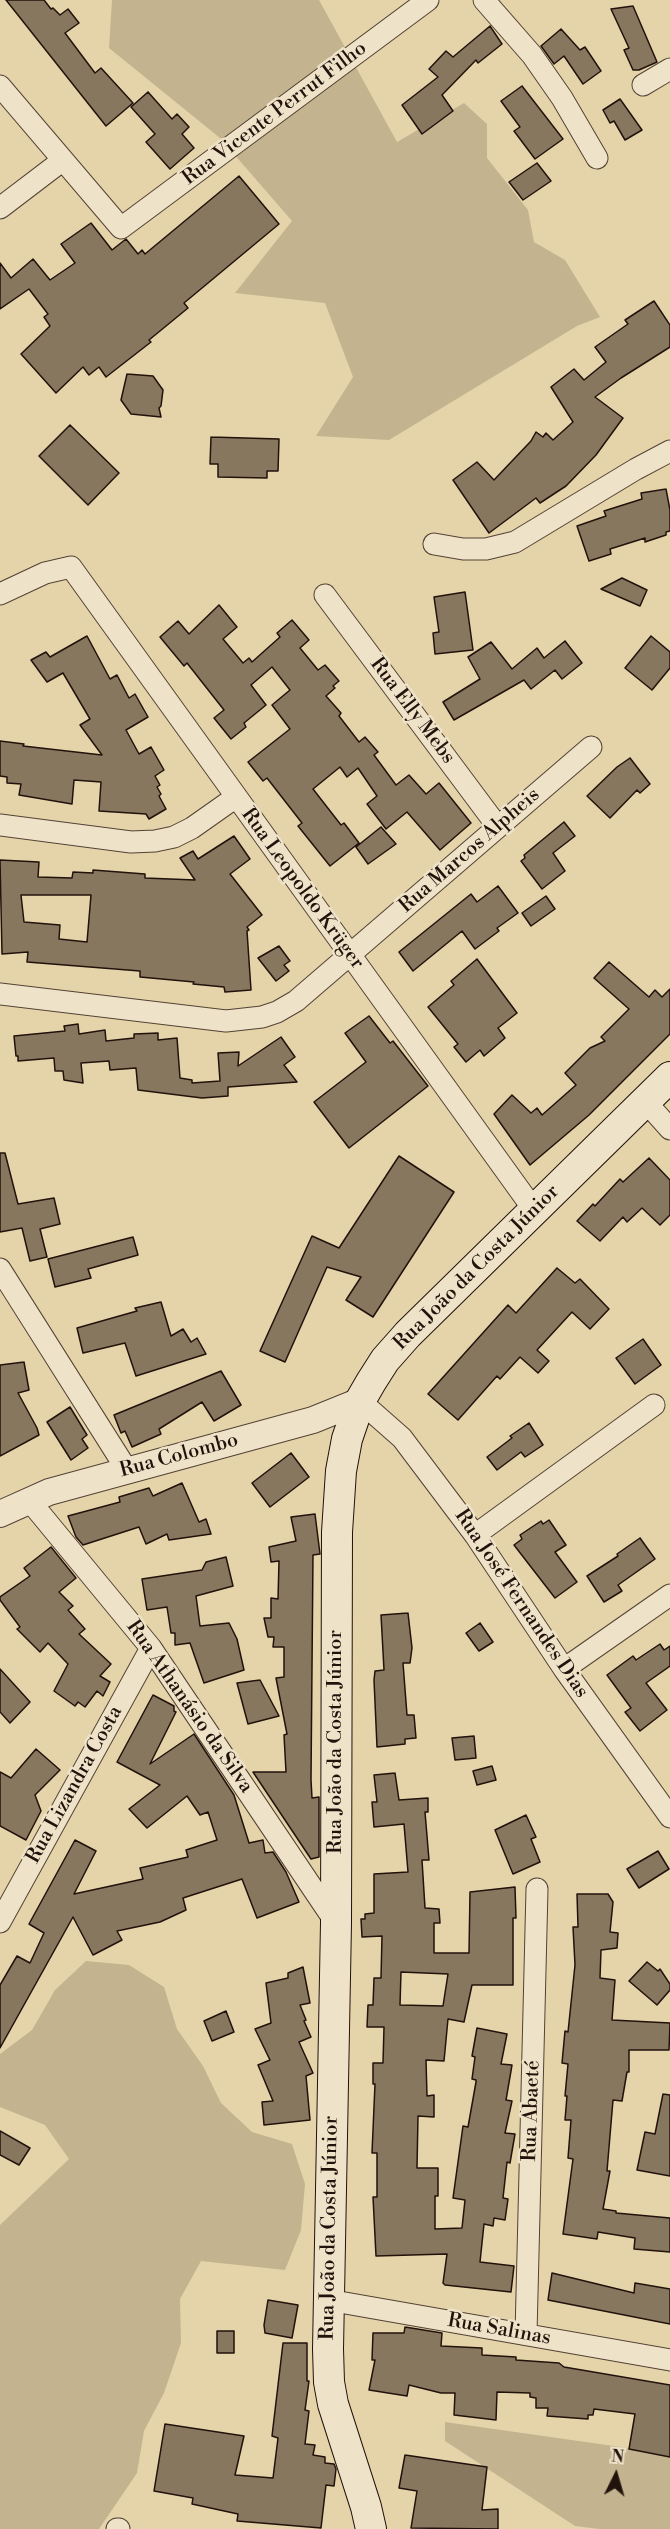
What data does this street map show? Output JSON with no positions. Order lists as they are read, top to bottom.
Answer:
{
  "streets": {
    "main road": ["Rua João da Costa Júnior"],
    "street": [
      "Rua Vicente Perrut Filho",
      "Rua Elly Mebs",
      "Rua Marcos Alpheis",
      "Rua Leopoldo Krüger",
      "Rua Colombo",
      "Rua José Fernandes Dias",
      "Rua Athanásio da Silva",
      "Rua Lizandra Costa",
      "Rua Abaeté",
      "Rua Salinas"
    ]
  },
  "crossings": [
    ["Rua Elly Mebs", "Rua Marcos Alpheis"],
    ["Rua Marcos Alpheis", "Rua Leopoldo Krüger"],
    ["Rua Leopoldo Krüger", "Rua João da Costa Júnior"],
    ["Rua João da Costa Júnior", "Rua Colombo"],
    ["Rua João da Costa Júnior", "Rua José Fernandes Dias"],
    ["Rua João da Costa Júnior", "Rua Athanásio da Silva"],
    ["Rua João da Costa Júnior", "Rua Salinas"],
    ["Rua Colombo", "Rua José Fernandes Dias"],
    ["Rua Colombo", "Rua Athanásio da Silva"],
    ["Rua Athanásio da Silva", "Rua Lizandra Costa"],
    ["Rua Abaeté", "Rua Salinas"]
  ],
  "north": "top"
}
